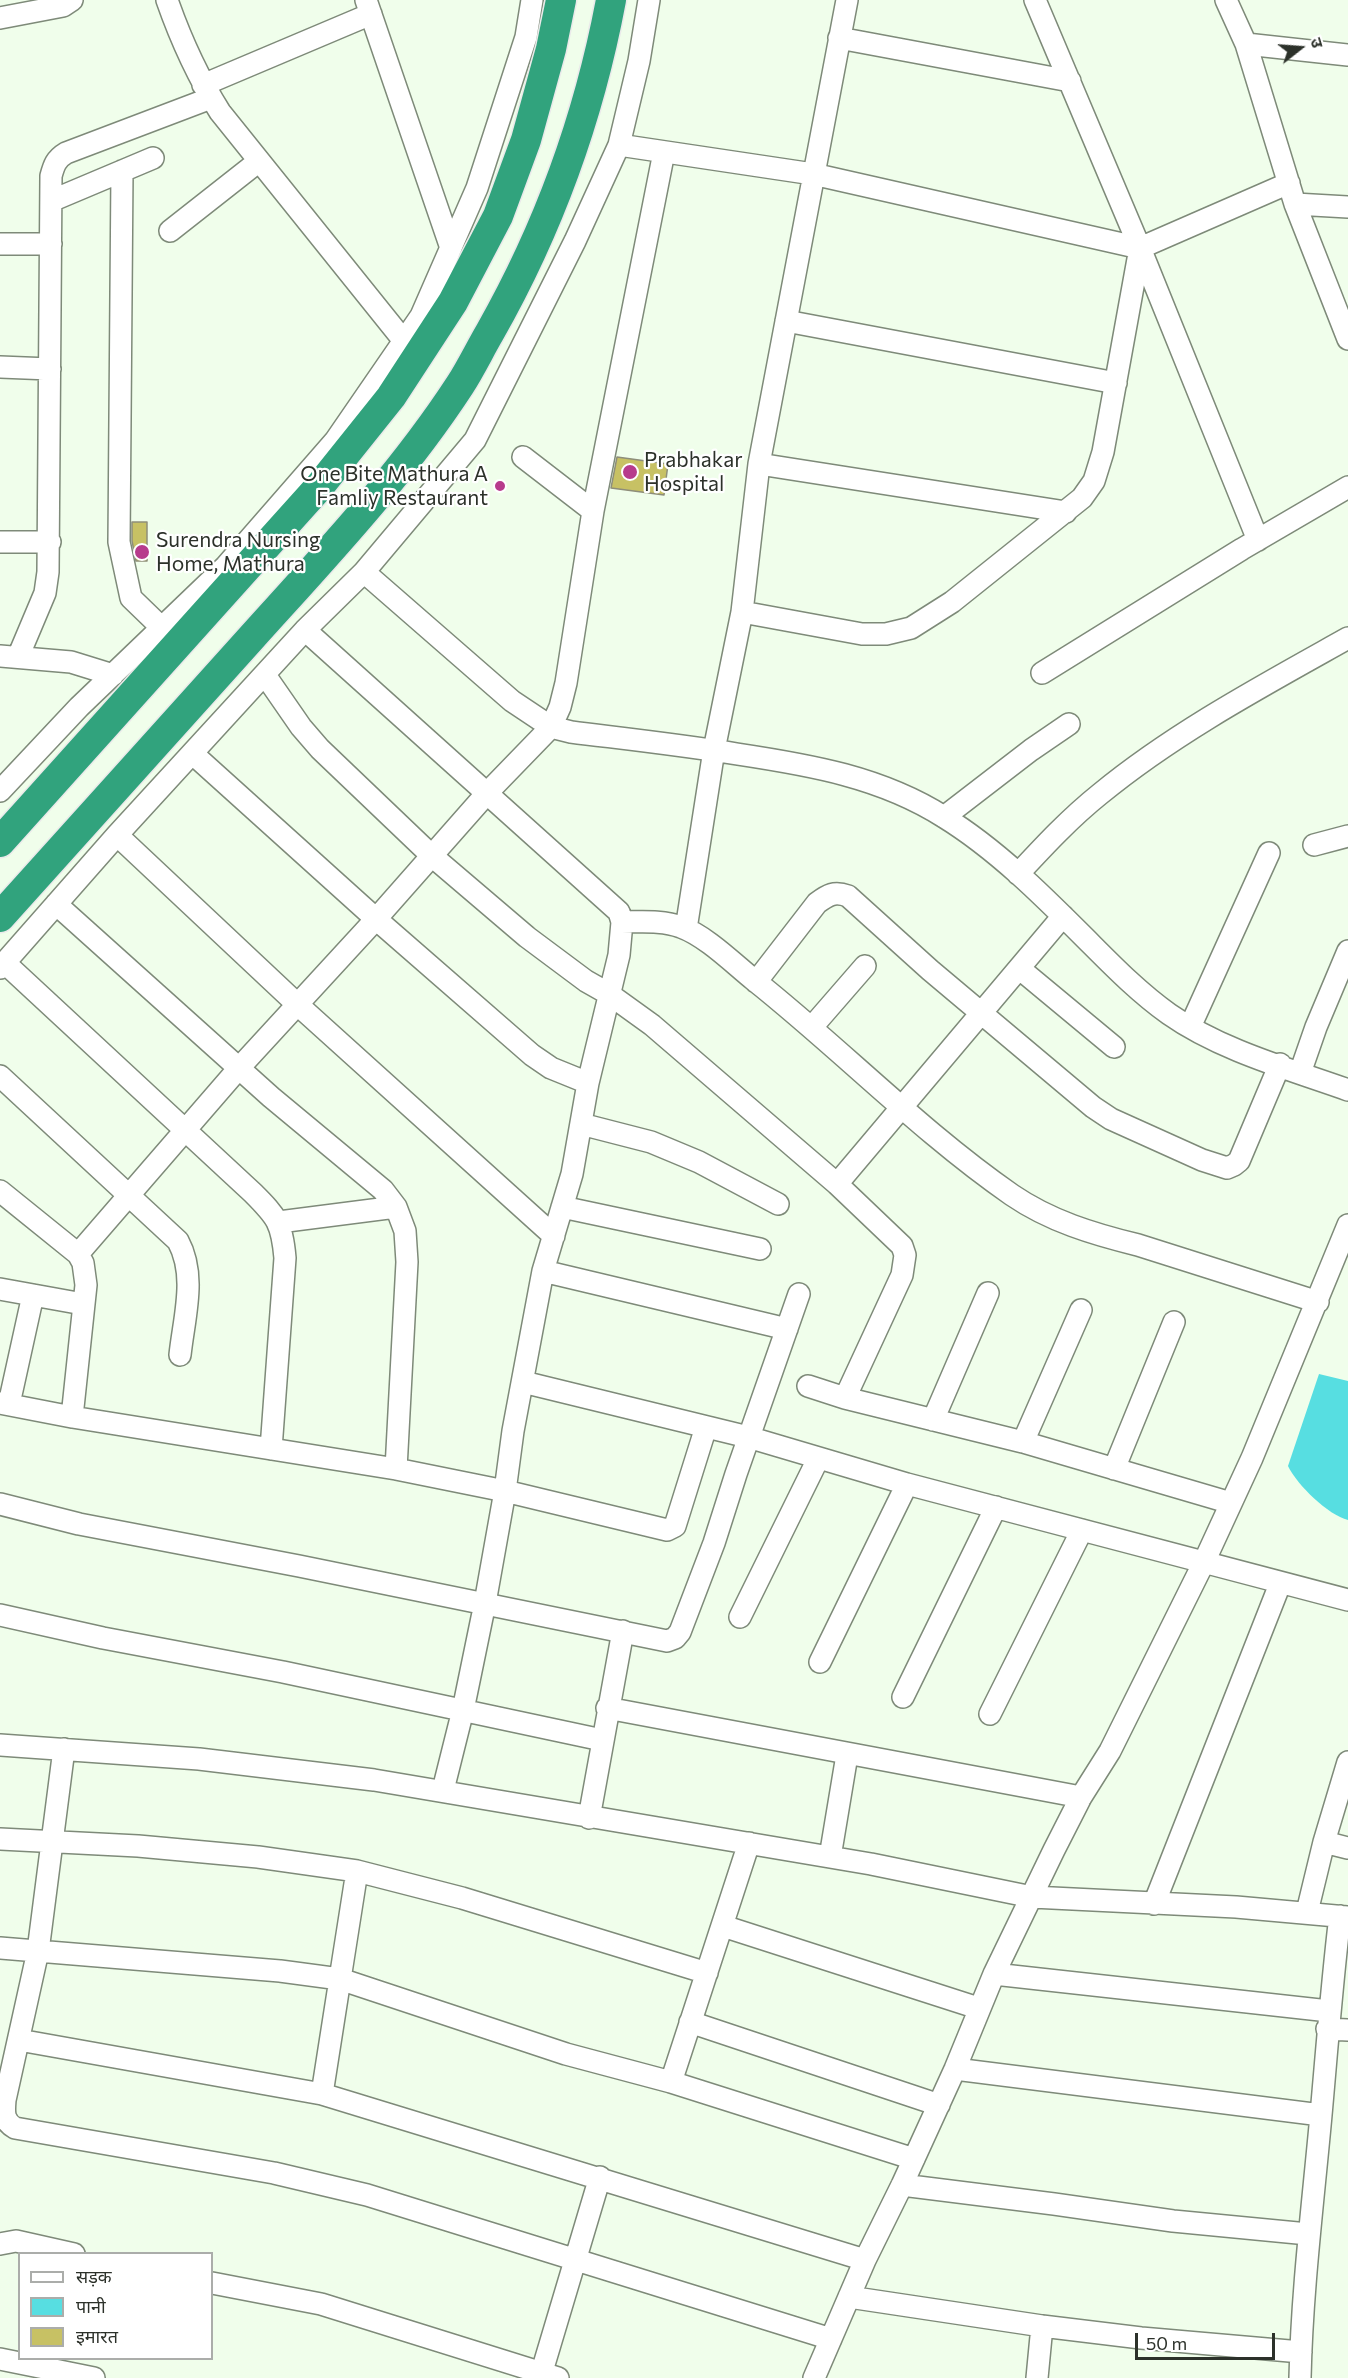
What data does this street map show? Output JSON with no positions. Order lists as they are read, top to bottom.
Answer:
{
  "places": ["Prabhakar Hospital", "One Bite Mathura A Famliy Restaurant", "Surendra Nursing Home, Mathura"],
  "legend": ["सड़क", "पानी", "इमारत"],
  "scale_bar": "50 m",
  "north": "right"
}
